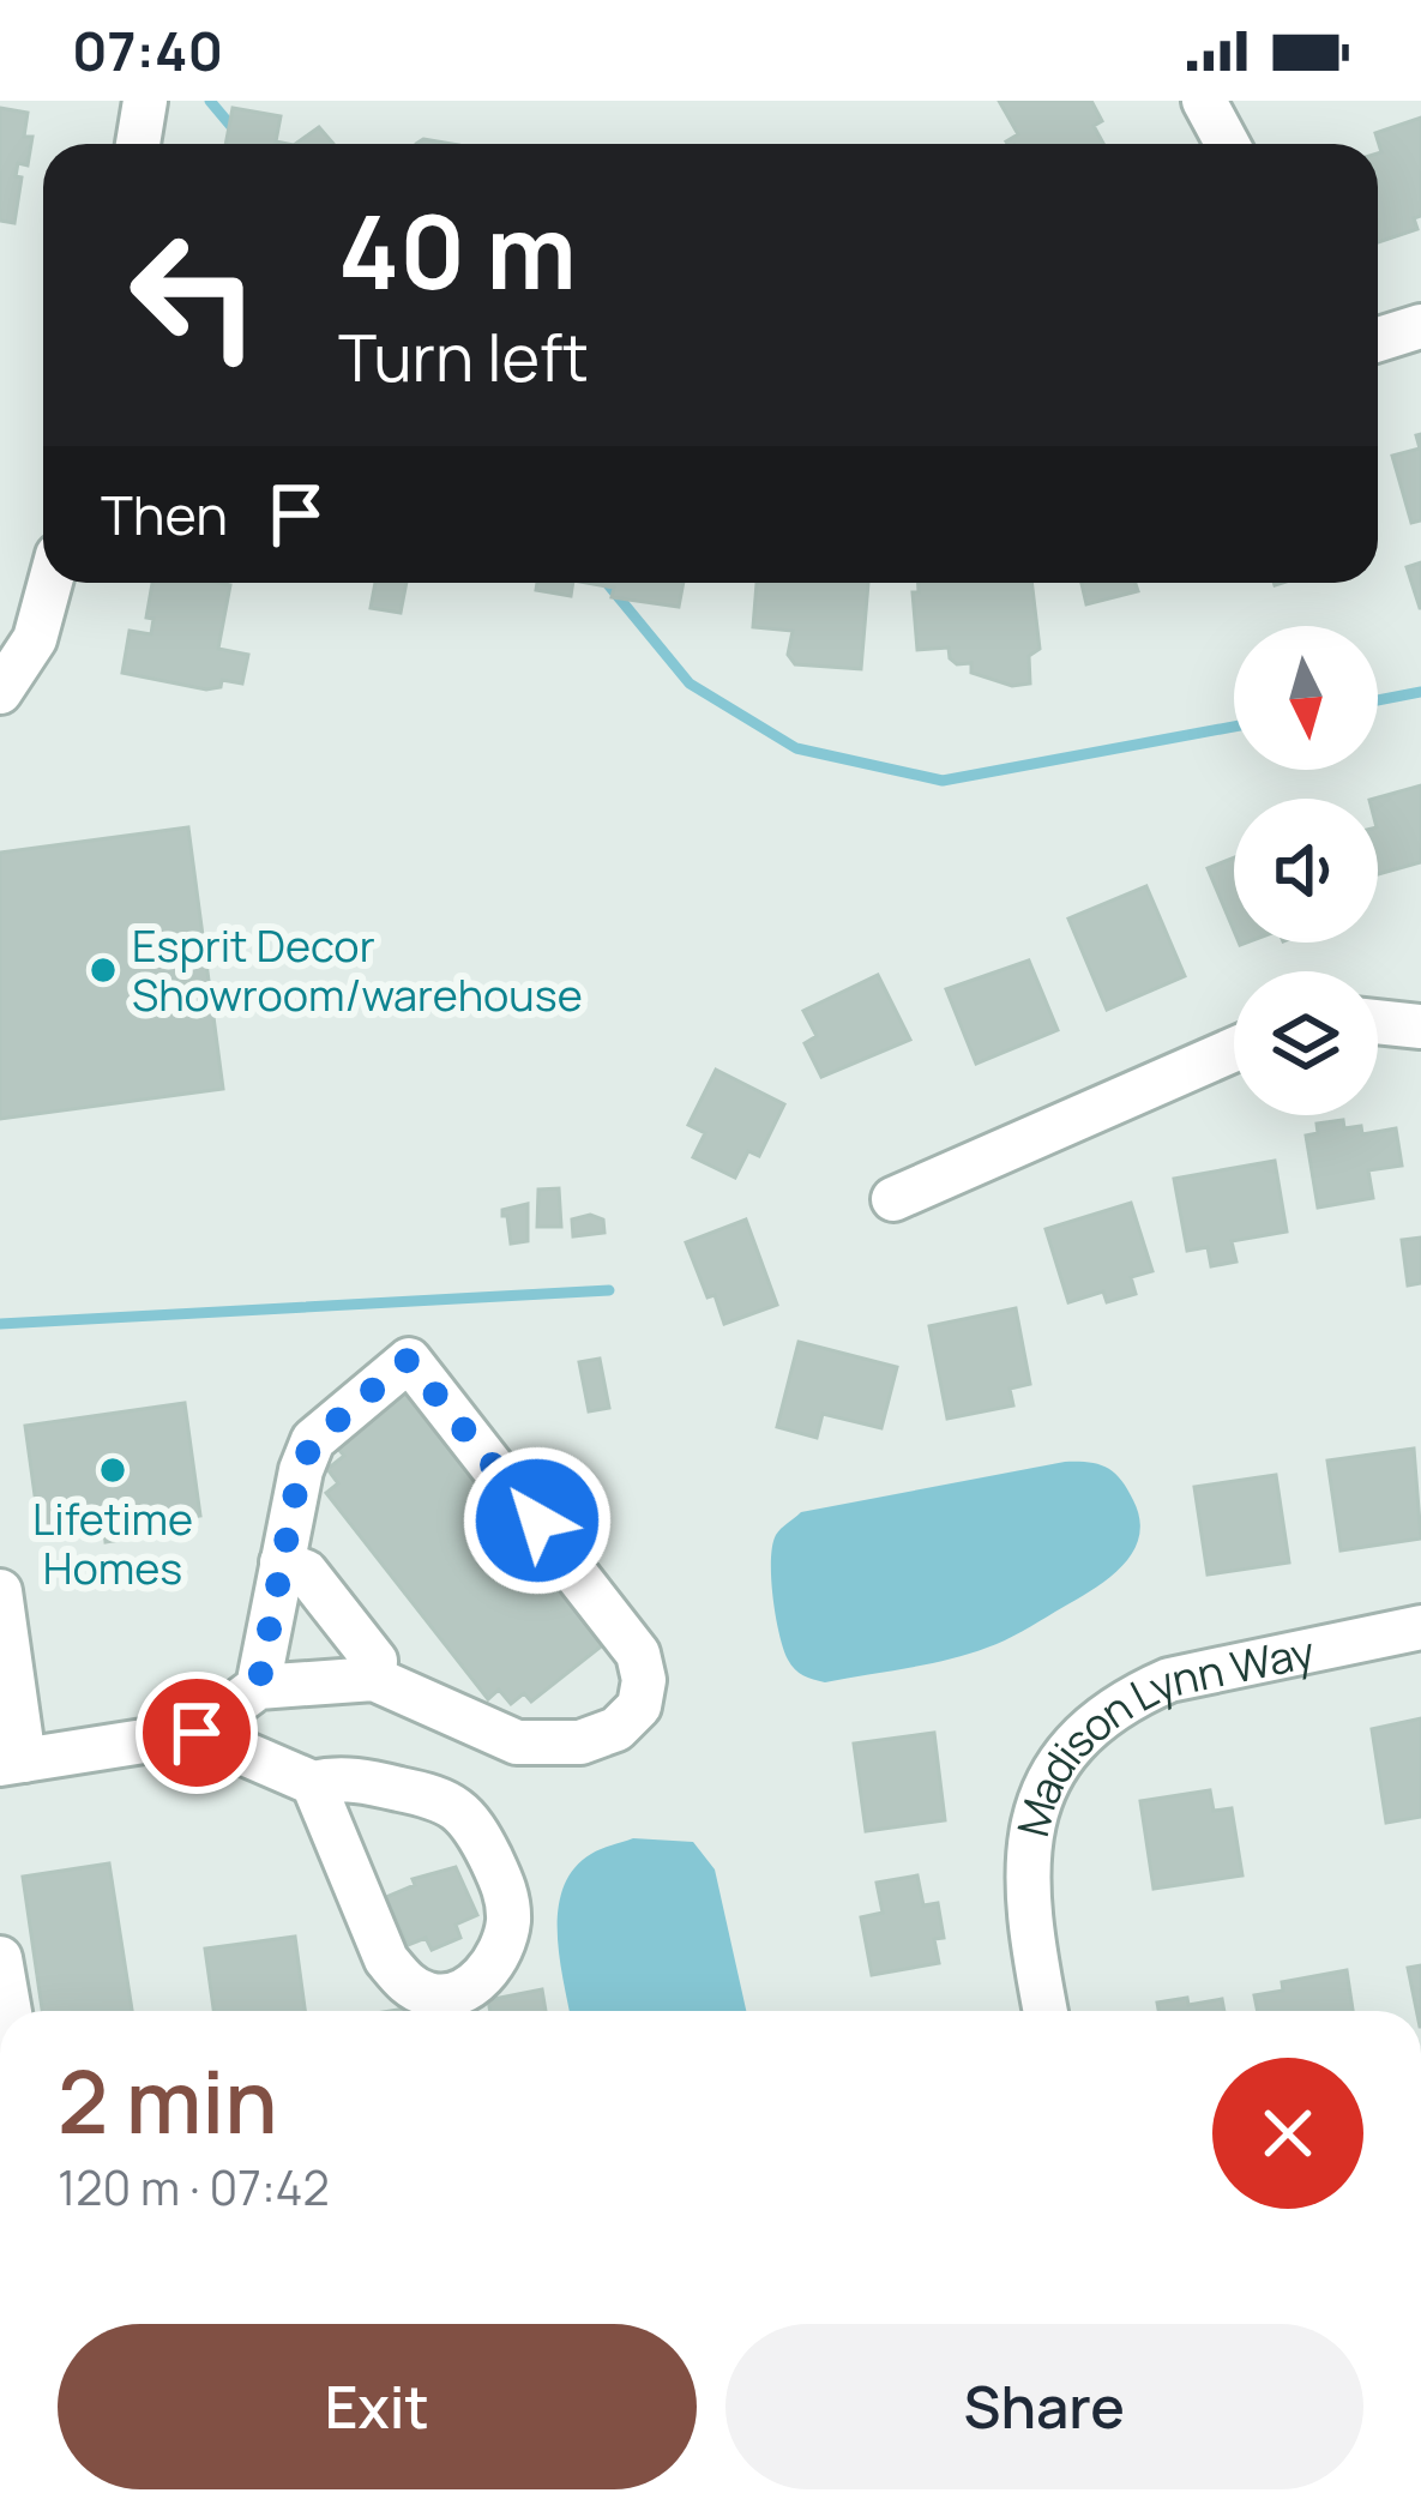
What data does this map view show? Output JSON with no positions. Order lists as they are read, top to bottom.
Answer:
{
  "streets": {
    "street": ["Madison Lynn Way"]
  },
  "places": ["Esprit Decor Showroom/warehouse", "Lifetime Homes"],
  "north": "bottom",
  "page": {
    "status": "07:40",
    "turn": ["40 m", "Turn left"],
    "then": "Then",
    "heading": ["2 min", "120 m · 07:42"],
    "buttons": ["Exit", "Share"]
  }
}
